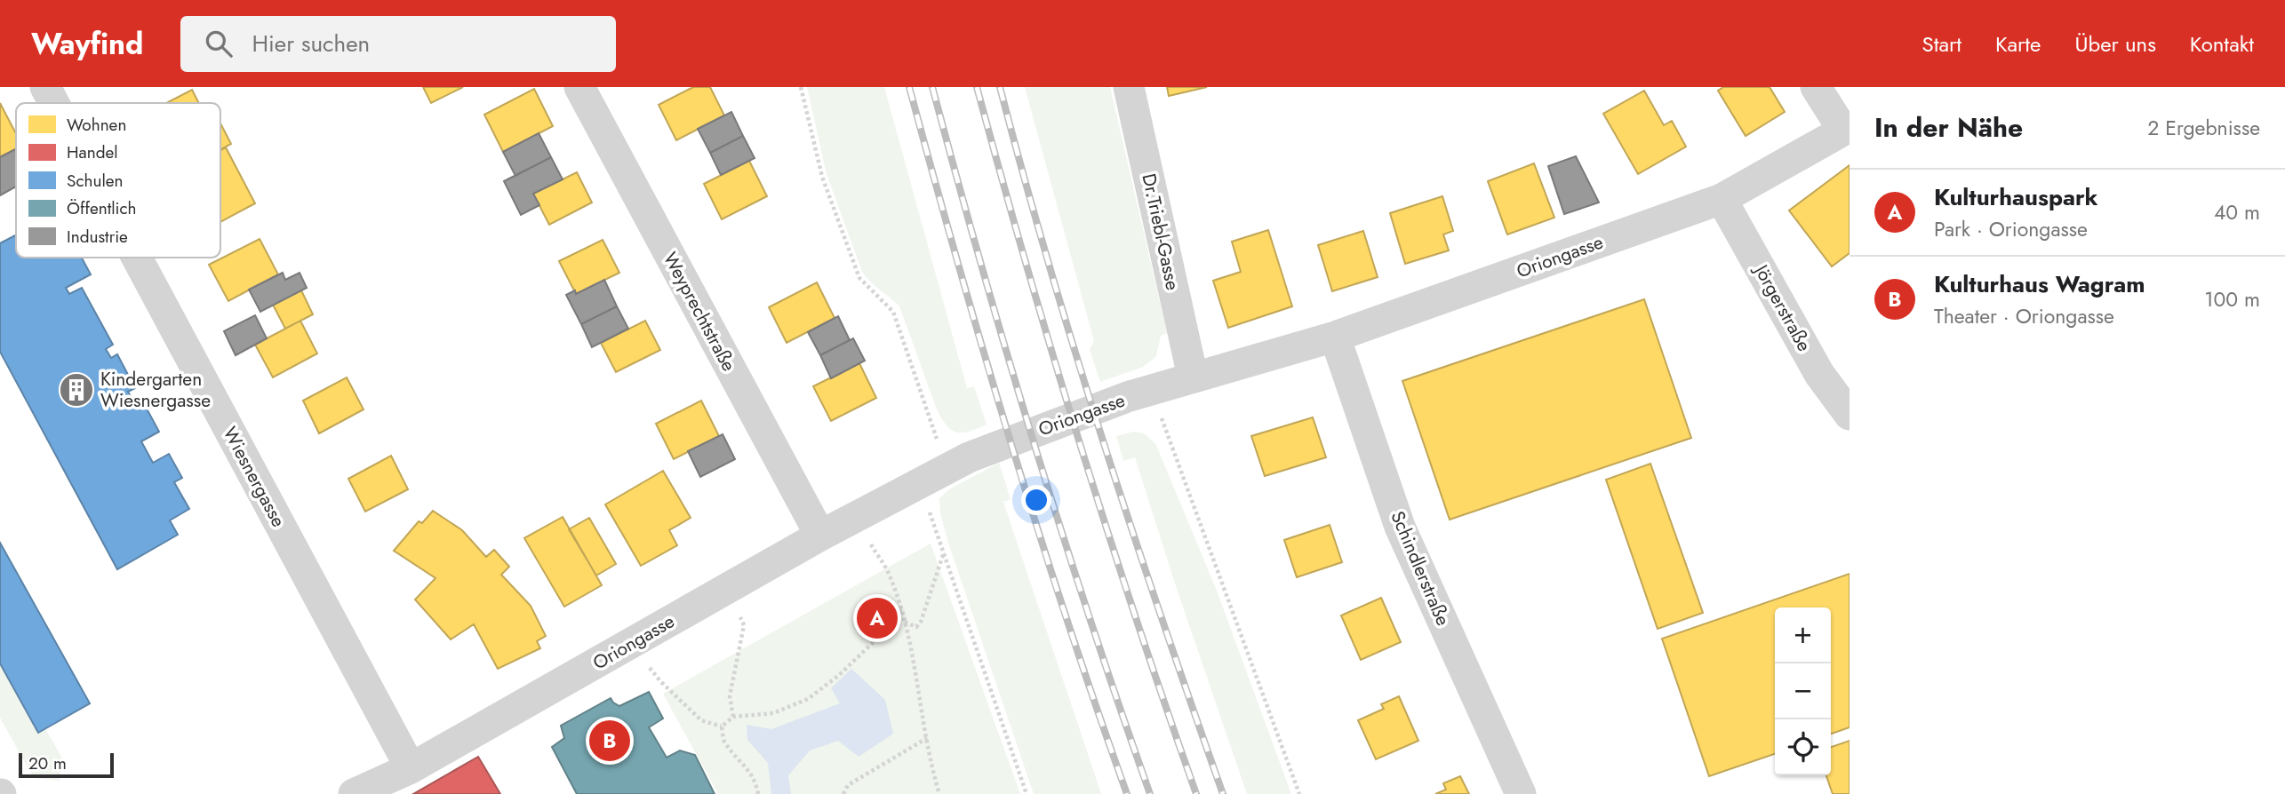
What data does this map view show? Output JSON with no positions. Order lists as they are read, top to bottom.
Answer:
{
  "streets": {
    "street": [
      "Dr.Triebl-Gasse",
      "Oriongasse",
      "Jörgerstraße",
      "Weyprechtstraße",
      "Wiesnergasse",
      "Schindlerstraße"
    ]
  },
  "crossings": [
    ["Dr.Triebl-Gasse", "Oriongasse"],
    ["Oriongasse", "Jörgerstraße"],
    ["Oriongasse", "Weyprechtstraße"],
    ["Oriongasse", "Wiesnergasse"],
    ["Oriongasse", "Schindlerstraße"]
  ],
  "places": {
    "building": ["Kindergarten Wiesnergasse"]
  },
  "legend": [
    "Wohnen",
    "Handel",
    "Schulen",
    "Öffentlich",
    "Industrie"
  ],
  "scale_bar": "20 m",
  "page": {
    "header": "Wayfind",
    "search": "Hier suchen",
    "nav": [
      "Start",
      "Karte",
      "Über uns",
      "Kontakt"
    ],
    "heading": ["In der Nähe", "2 Ergebnisse"],
    "list": [
      {
        "mark": "A",
        "name": "Kulturhauspark",
        "note": "Park · Oriongasse",
        "value": "40 m"
      },
      {
        "mark": "B",
        "name": "Kulturhaus Wagram",
        "note": "Theater · Oriongasse",
        "value": "100 m"
      }
    ],
    "pins": ["A", "B"],
    "map_buttons": ["+", "−"],
    "scale": "20 m"
  }
}
